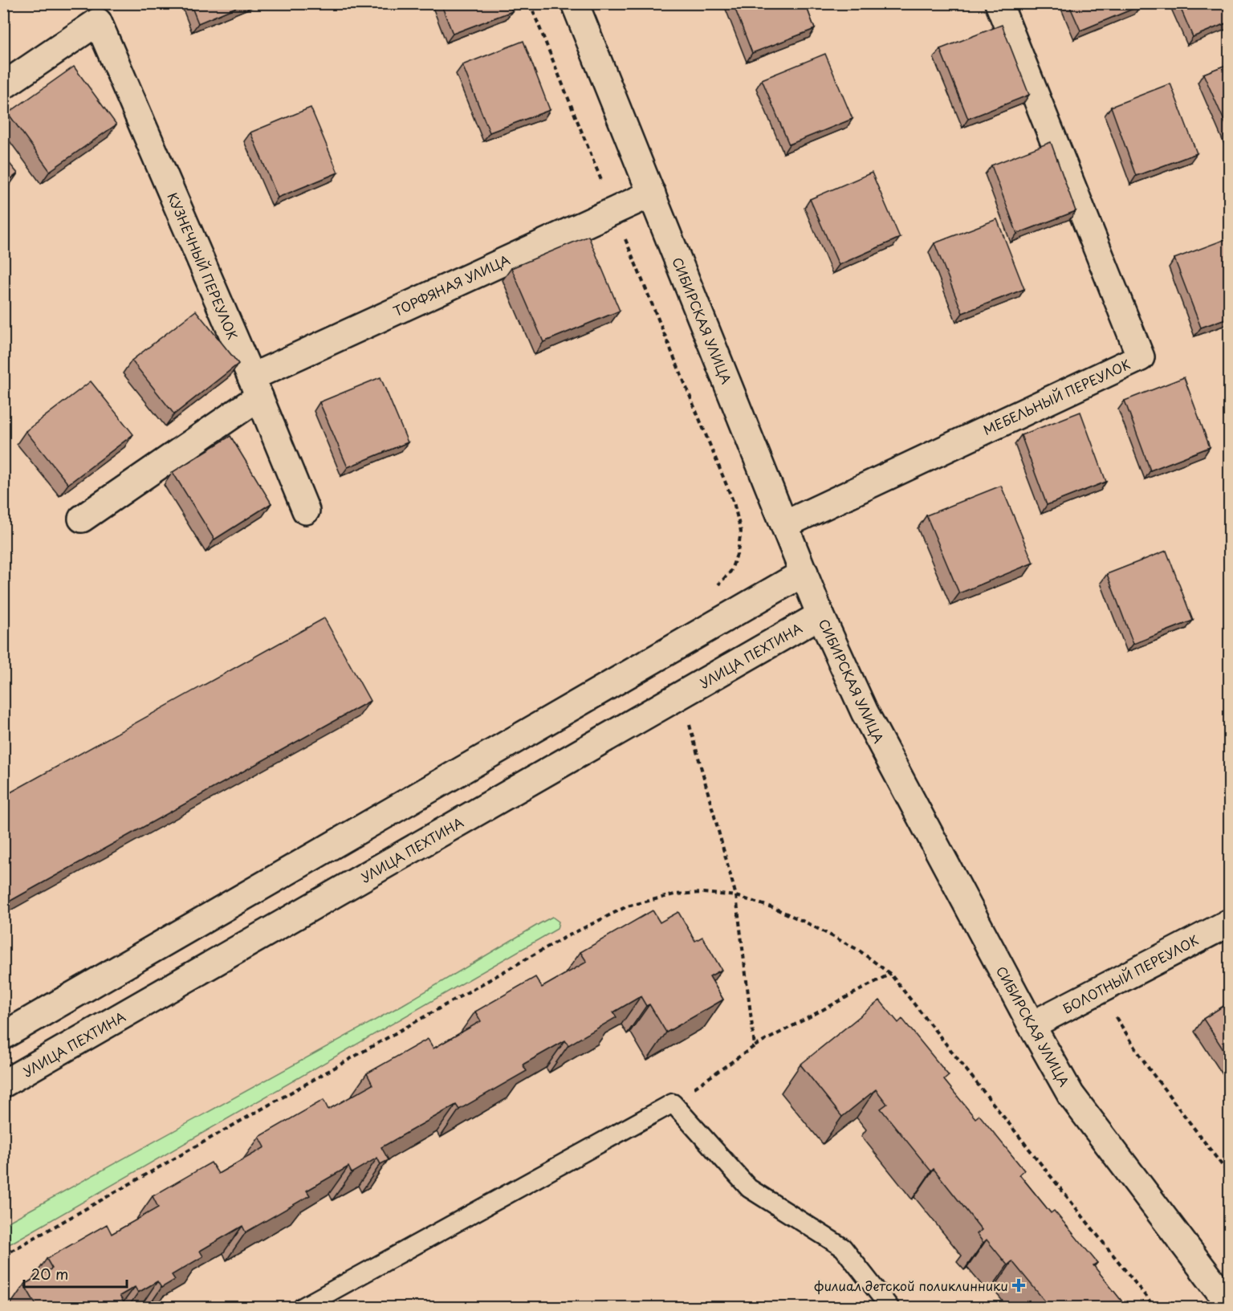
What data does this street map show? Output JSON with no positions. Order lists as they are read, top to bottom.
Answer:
{
  "streets": {
    "street": [
      "КУЗНЕЧНЫЙ ПЕРЕУЛОК",
      "ТОРФЯНАЯ УЛИЦА",
      "СИБИРСКАЯ УЛИЦА",
      "МЕБЕЛЬНЫЙ ПЕРЕУЛОК",
      "УЛИЦА ПЕХТИНА",
      "БОЛОТНЫЙ ПЕРЕУЛОК"
    ]
  },
  "crossings": [
    ["КУЗНЕЧНЫЙ ПЕРЕУЛОК", "ТОРФЯНАЯ УЛИЦА"],
    ["ТОРФЯНАЯ УЛИЦА", "СИБИРСКАЯ УЛИЦА"],
    ["СИБИРСКАЯ УЛИЦА", "МЕБЕЛЬНЫЙ ПЕРЕУЛОК"],
    ["СИБИРСКАЯ УЛИЦА", "УЛИЦА ПЕХТИНА"],
    ["СИБИРСКАЯ УЛИЦА", "БОЛОТНЫЙ ПЕРЕУЛОК"]
  ],
  "places": {
    "health": ["филиал детской поликлинники"]
  },
  "scale_bar": "20 m"
}
